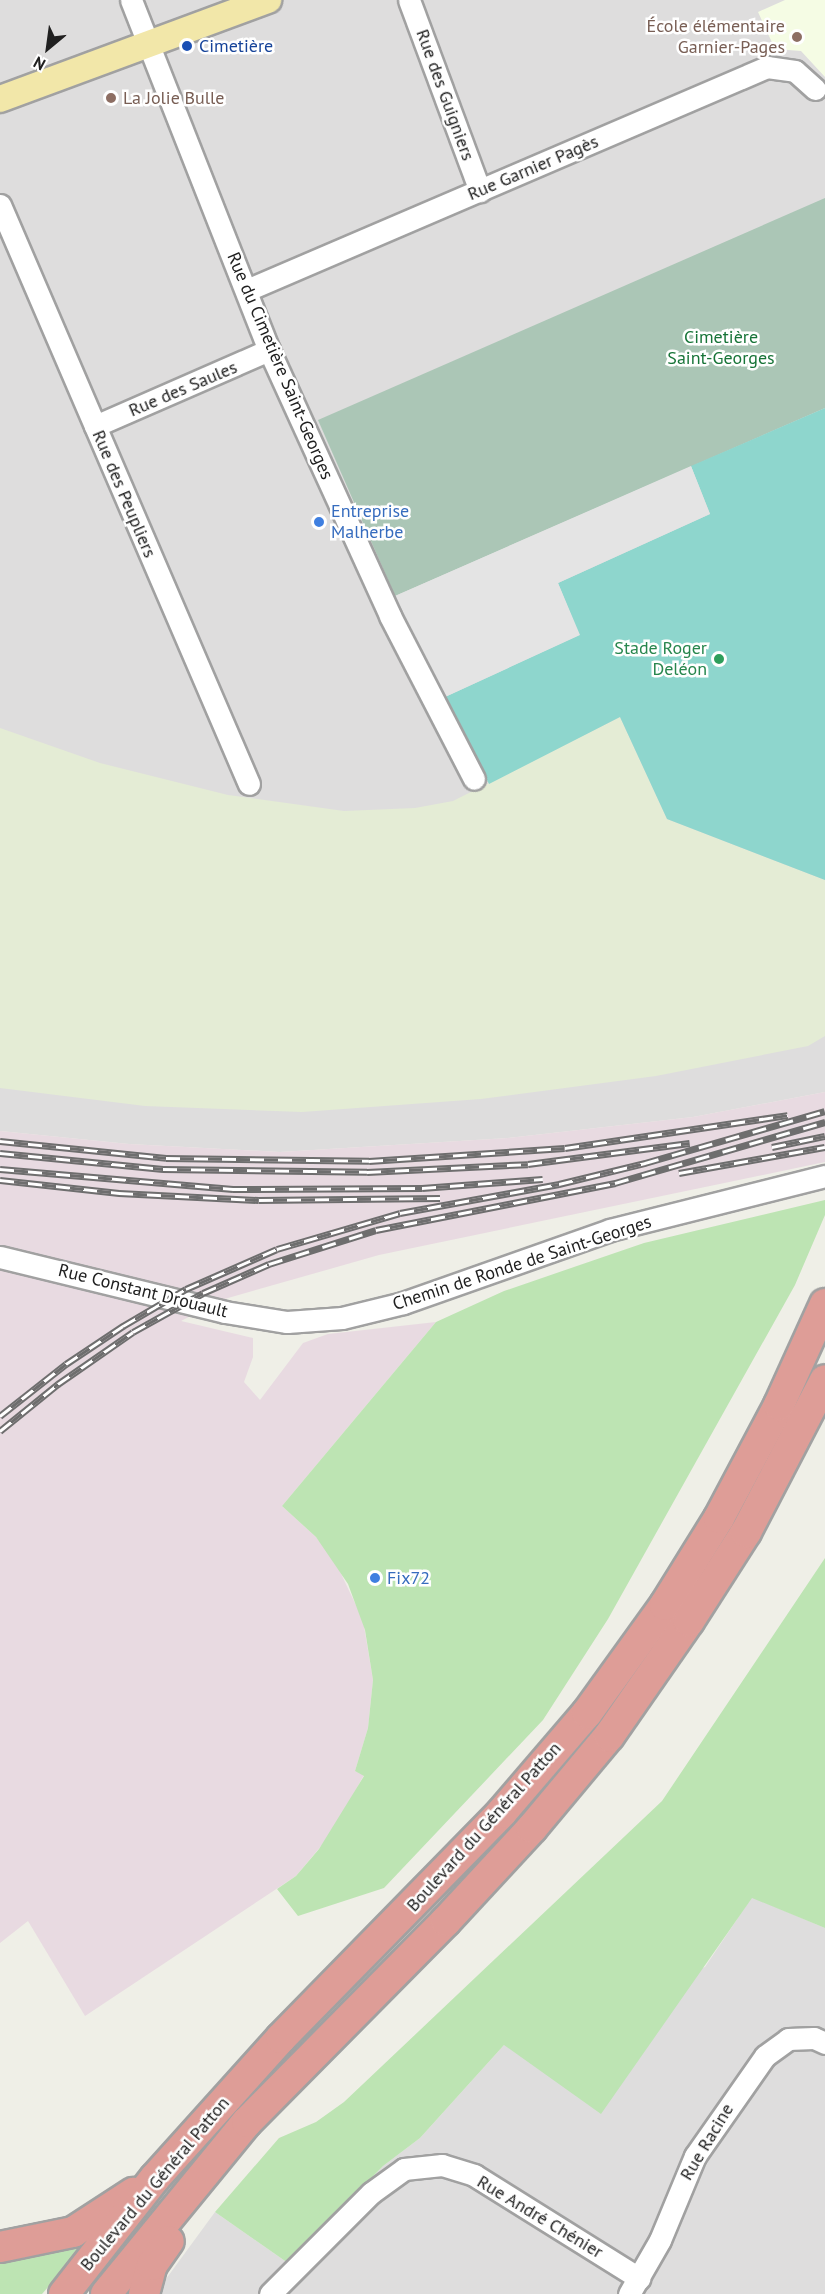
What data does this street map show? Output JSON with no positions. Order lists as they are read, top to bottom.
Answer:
{
  "streets": {
    "highway": ["Boulevard du Général Patton"],
    "street": [
      "Rue des Guigniers",
      "Rue Garnier Pagès",
      "Rue du Cimetière Saint-Georges",
      "Rue des Saules",
      "Rue des Peupliers",
      "Chemin de Ronde de Saint-Georges",
      "Rue Constant Drouault",
      "Rue Racine",
      "Rue André Chénier"
    ]
  },
  "crossings": [
    ["Rue des Guigniers", "Rue Garnier Pagès"],
    ["Rue Garnier Pagès", "Rue du Cimetière Saint-Georges"],
    ["Rue du Cimetière Saint-Georges", "Rue des Saules"],
    ["Rue des Saules", "Rue des Peupliers"],
    ["Chemin de Ronde de Saint-Georges", "Rue Constant Drouault"],
    ["Rue Racine", "Rue André Chénier"]
  ],
  "parks": ["Cimetière Saint-Georges"],
  "places": [
    "École élémentaire Garnier-Pages",
    "Cimetière",
    "La Jolie Bulle",
    "Entreprise Malherbe",
    "Stade Roger Deléon",
    "Fix72"
  ],
  "north": "bottom left"
}
